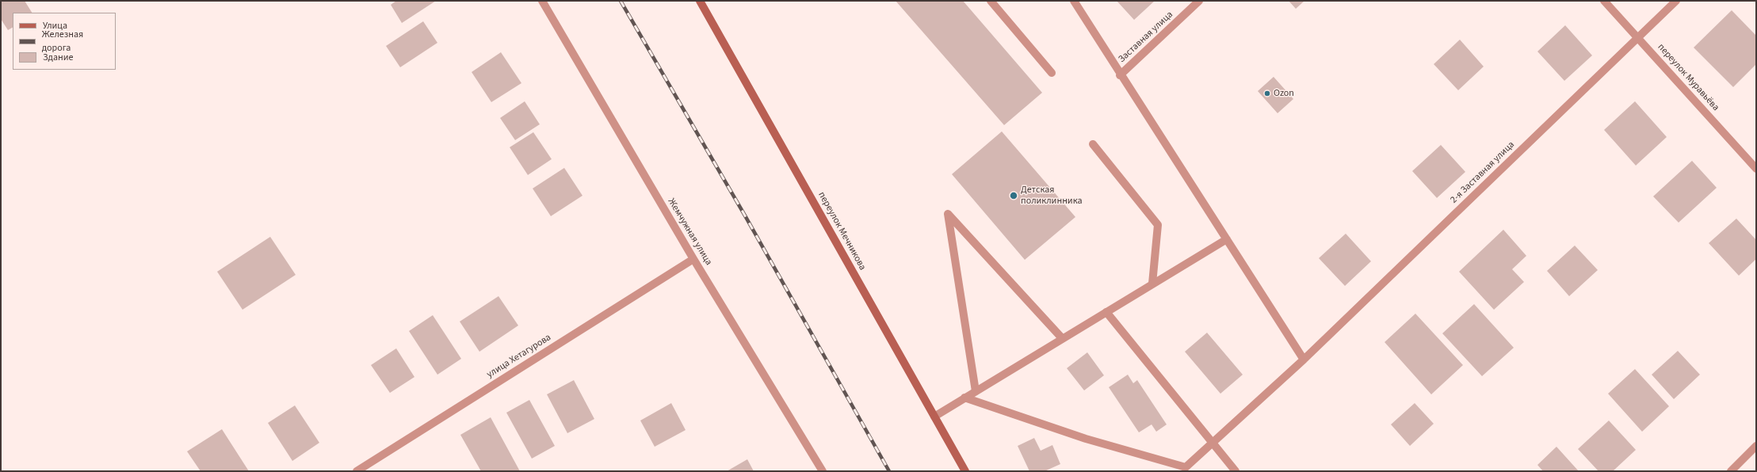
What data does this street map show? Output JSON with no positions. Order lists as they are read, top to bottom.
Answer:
{
  "streets": {
    "street": [
      "Заставная улица",
      "переулок Муравьёва",
      "2-я Заставная улица",
      "переулок Мечникова",
      "Жемчужная улица",
      "улица Хетагурова"
    ]
  },
  "crossings": [
    ["переулок Муравьёва", "2-я Заставная улица"],
    ["Жемчужная улица", "улица Хетагурова"]
  ],
  "places": ["Ozon", "Детская поликлинника"],
  "legend": ["Улица", "Железная дорога", "Здание"]
}
